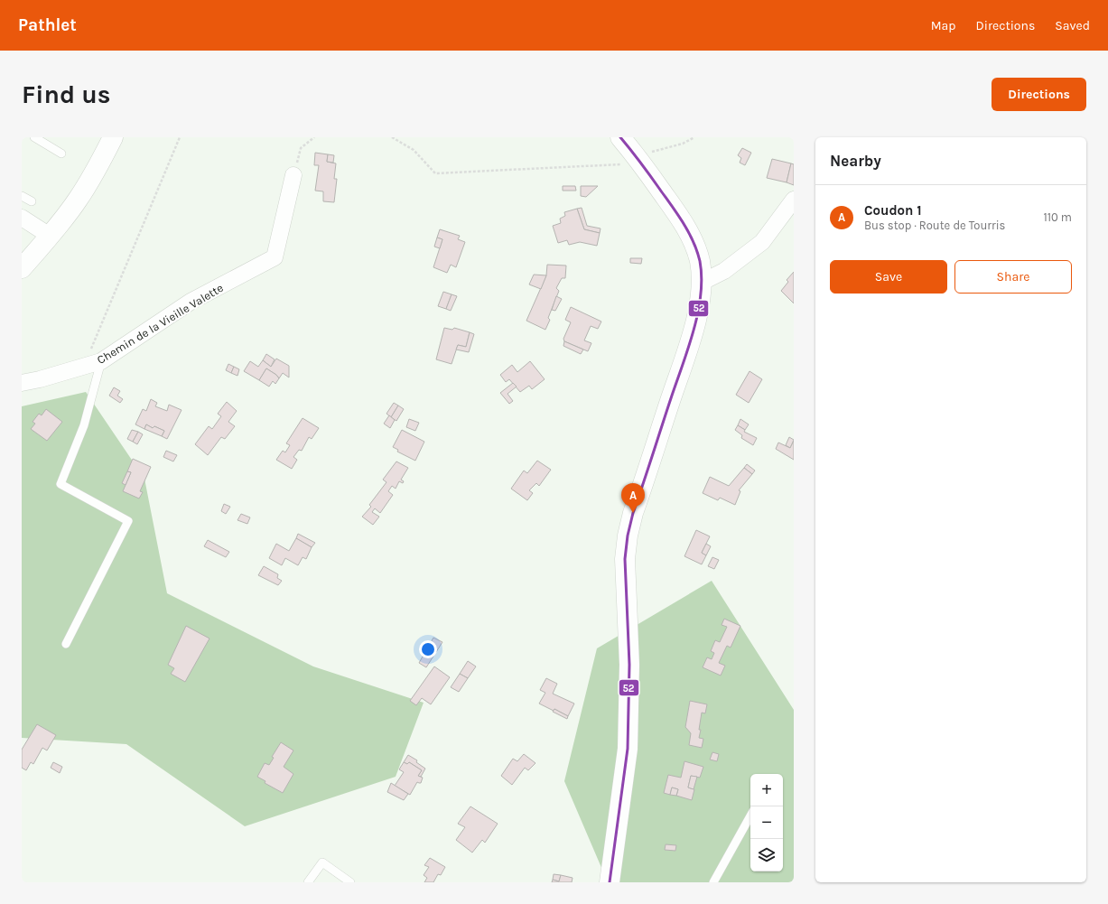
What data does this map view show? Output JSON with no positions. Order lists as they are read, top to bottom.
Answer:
{
  "streets": {
    "street": ["Chemin de la Vieille Valette"]
  },
  "lines": ["transit line 52"],
  "page": {
    "header": "Pathlet",
    "nav": ["Map", "Directions", "Saved"],
    "buttons": [
      "Directions",
      ["Save", "Share"]
    ],
    "title": "Find us",
    "heading": "Nearby",
    "list": [
      {
        "mark": "A",
        "name": "Coudon 1",
        "note": "Bus stop · Route de Tourris",
        "value": "110 m"
      }
    ],
    "pins": "A",
    "map_buttons": ["+", "−"]
  }
}
